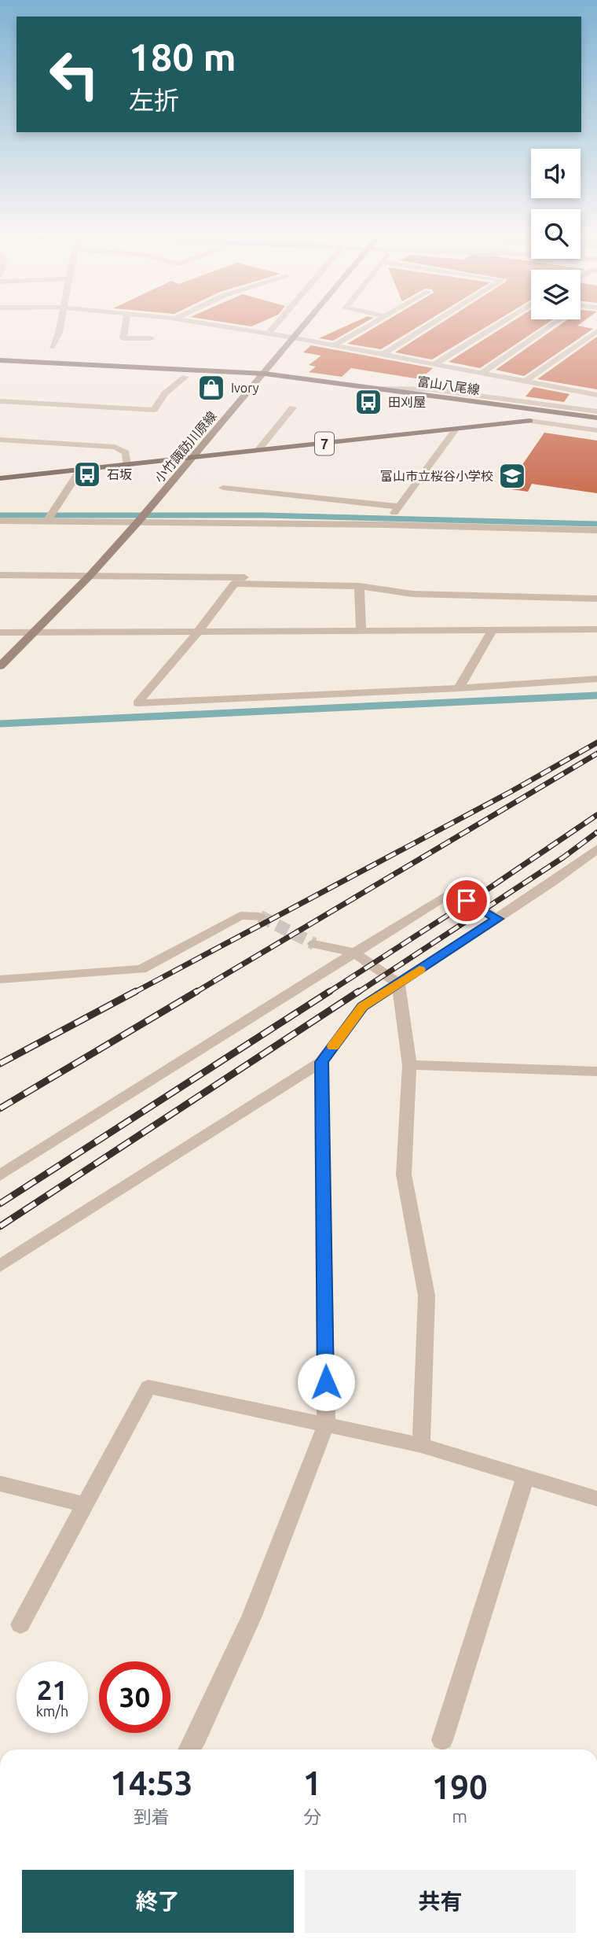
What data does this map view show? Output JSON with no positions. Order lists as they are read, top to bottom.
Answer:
{
  "streets": {
    "main road": ["富山八尾線", "7", "小竹諏訪川原線"]
  },
  "crossings": [
    ["富山八尾線", "小竹諏訪川原線"],
    ["7", "小竹諏訪川原線"]
  ],
  "places": {
    "shop": ["Ivory"],
    "bus stop": ["田刈屋", "石坂"],
    "school or university": ["富山市立桜谷小学校"]
  },
  "page": {
    "turn": ["180 m", "左折"],
    "speed": "21 km/h",
    "limit": "30",
    "eta": [
      "14:53",
      "到着",
      "1",
      "分",
      "190",
      "m"
    ],
    "buttons": ["終了", "共有"]
  }
}
